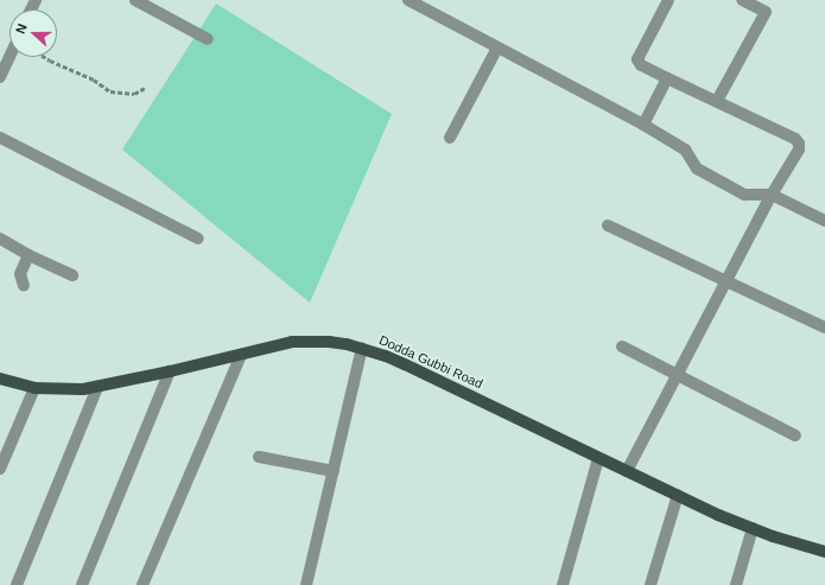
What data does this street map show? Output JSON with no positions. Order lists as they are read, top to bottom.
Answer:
{
  "streets": {
    "main road": ["Dodda Gubbi Road"]
  },
  "north": "left"
}
